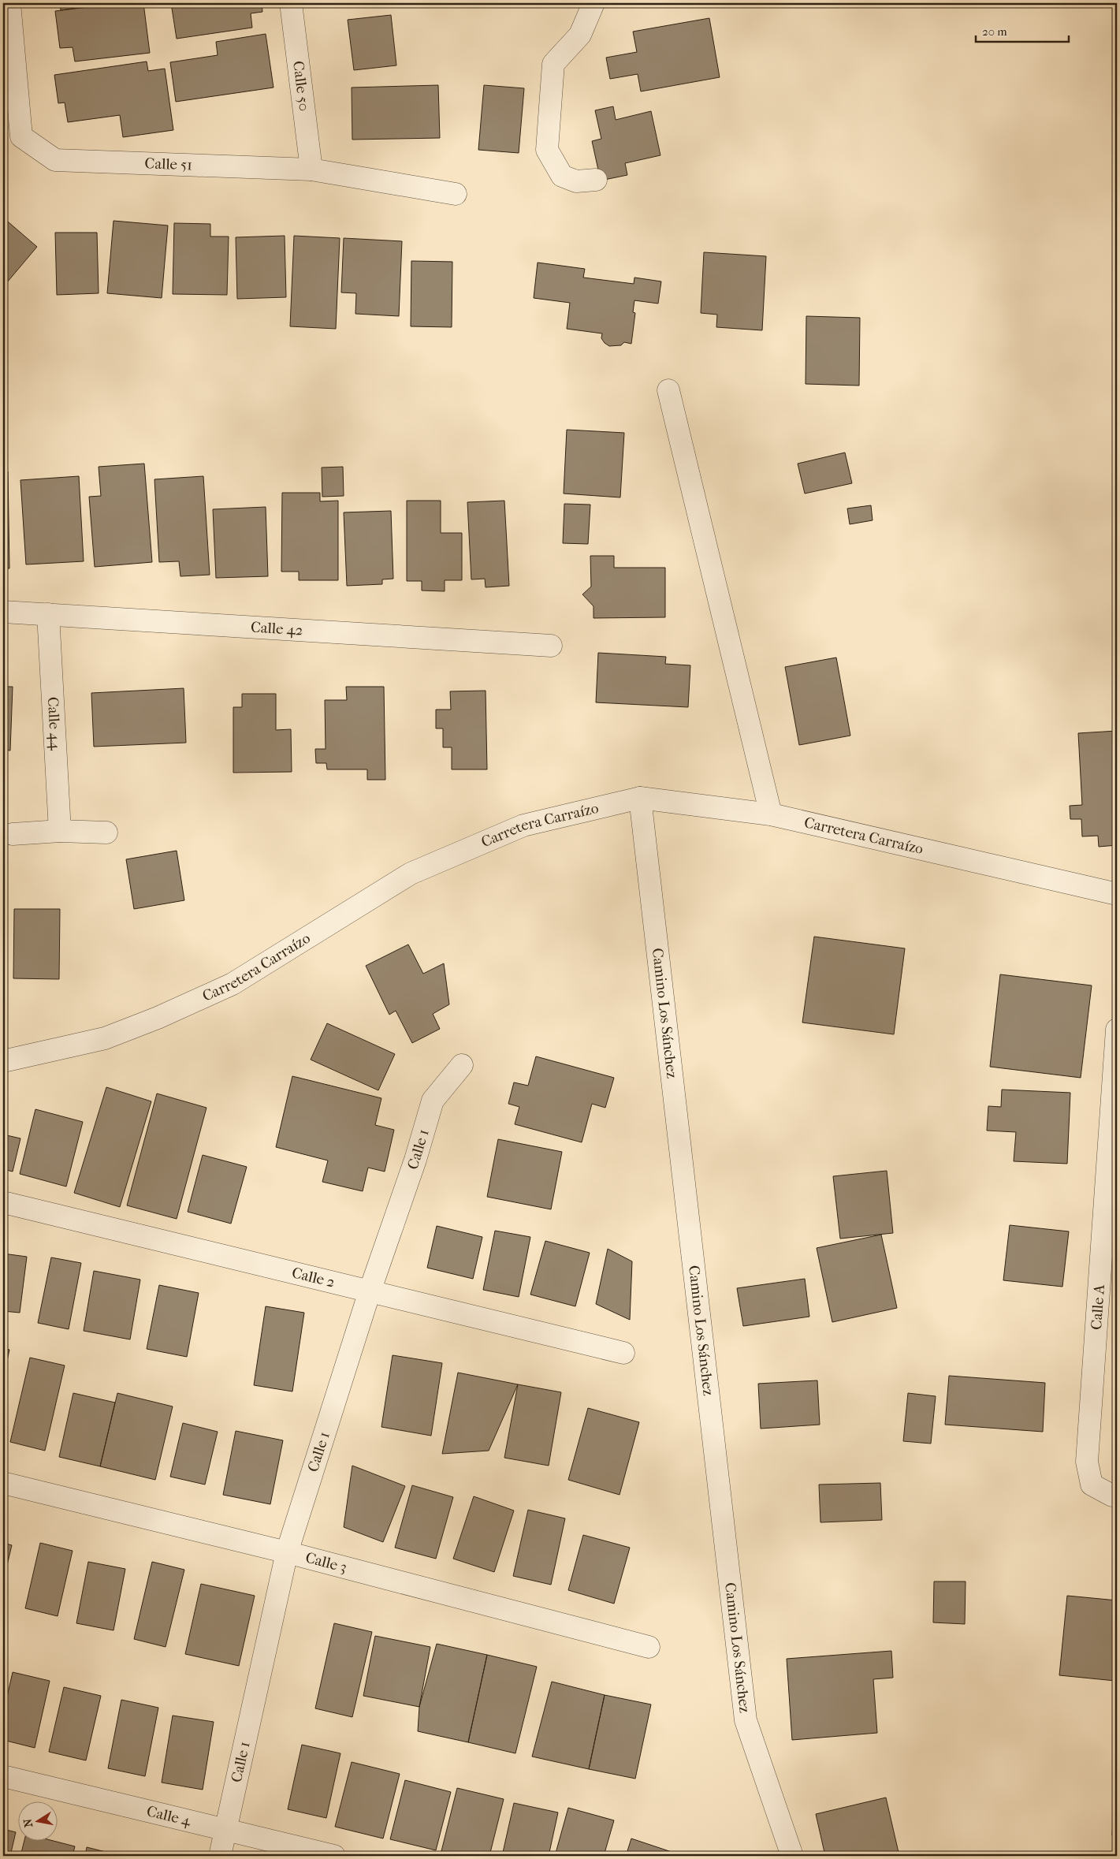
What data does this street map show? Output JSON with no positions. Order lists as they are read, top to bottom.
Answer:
{
  "streets": {
    "street": [
      "Calle 50",
      "Calle 51",
      "Calle 42",
      "Calle 44",
      "Carretera Carraízo",
      "Camino Los Sánchez",
      "Calle 1",
      "Calle 2",
      "Calle A",
      "Calle 3",
      "Calle 4"
    ]
  },
  "crossings": [
    ["Calle 50", "Calle 51"],
    ["Calle 42", "Calle 44"],
    ["Carretera Carraízo", "Camino Los Sánchez"],
    ["Calle 1", "Calle 2"],
    ["Calle 1", "Calle 3"],
    ["Calle 1", "Calle 4"]
  ],
  "scale_bar": "20 m",
  "north": "left"
}
